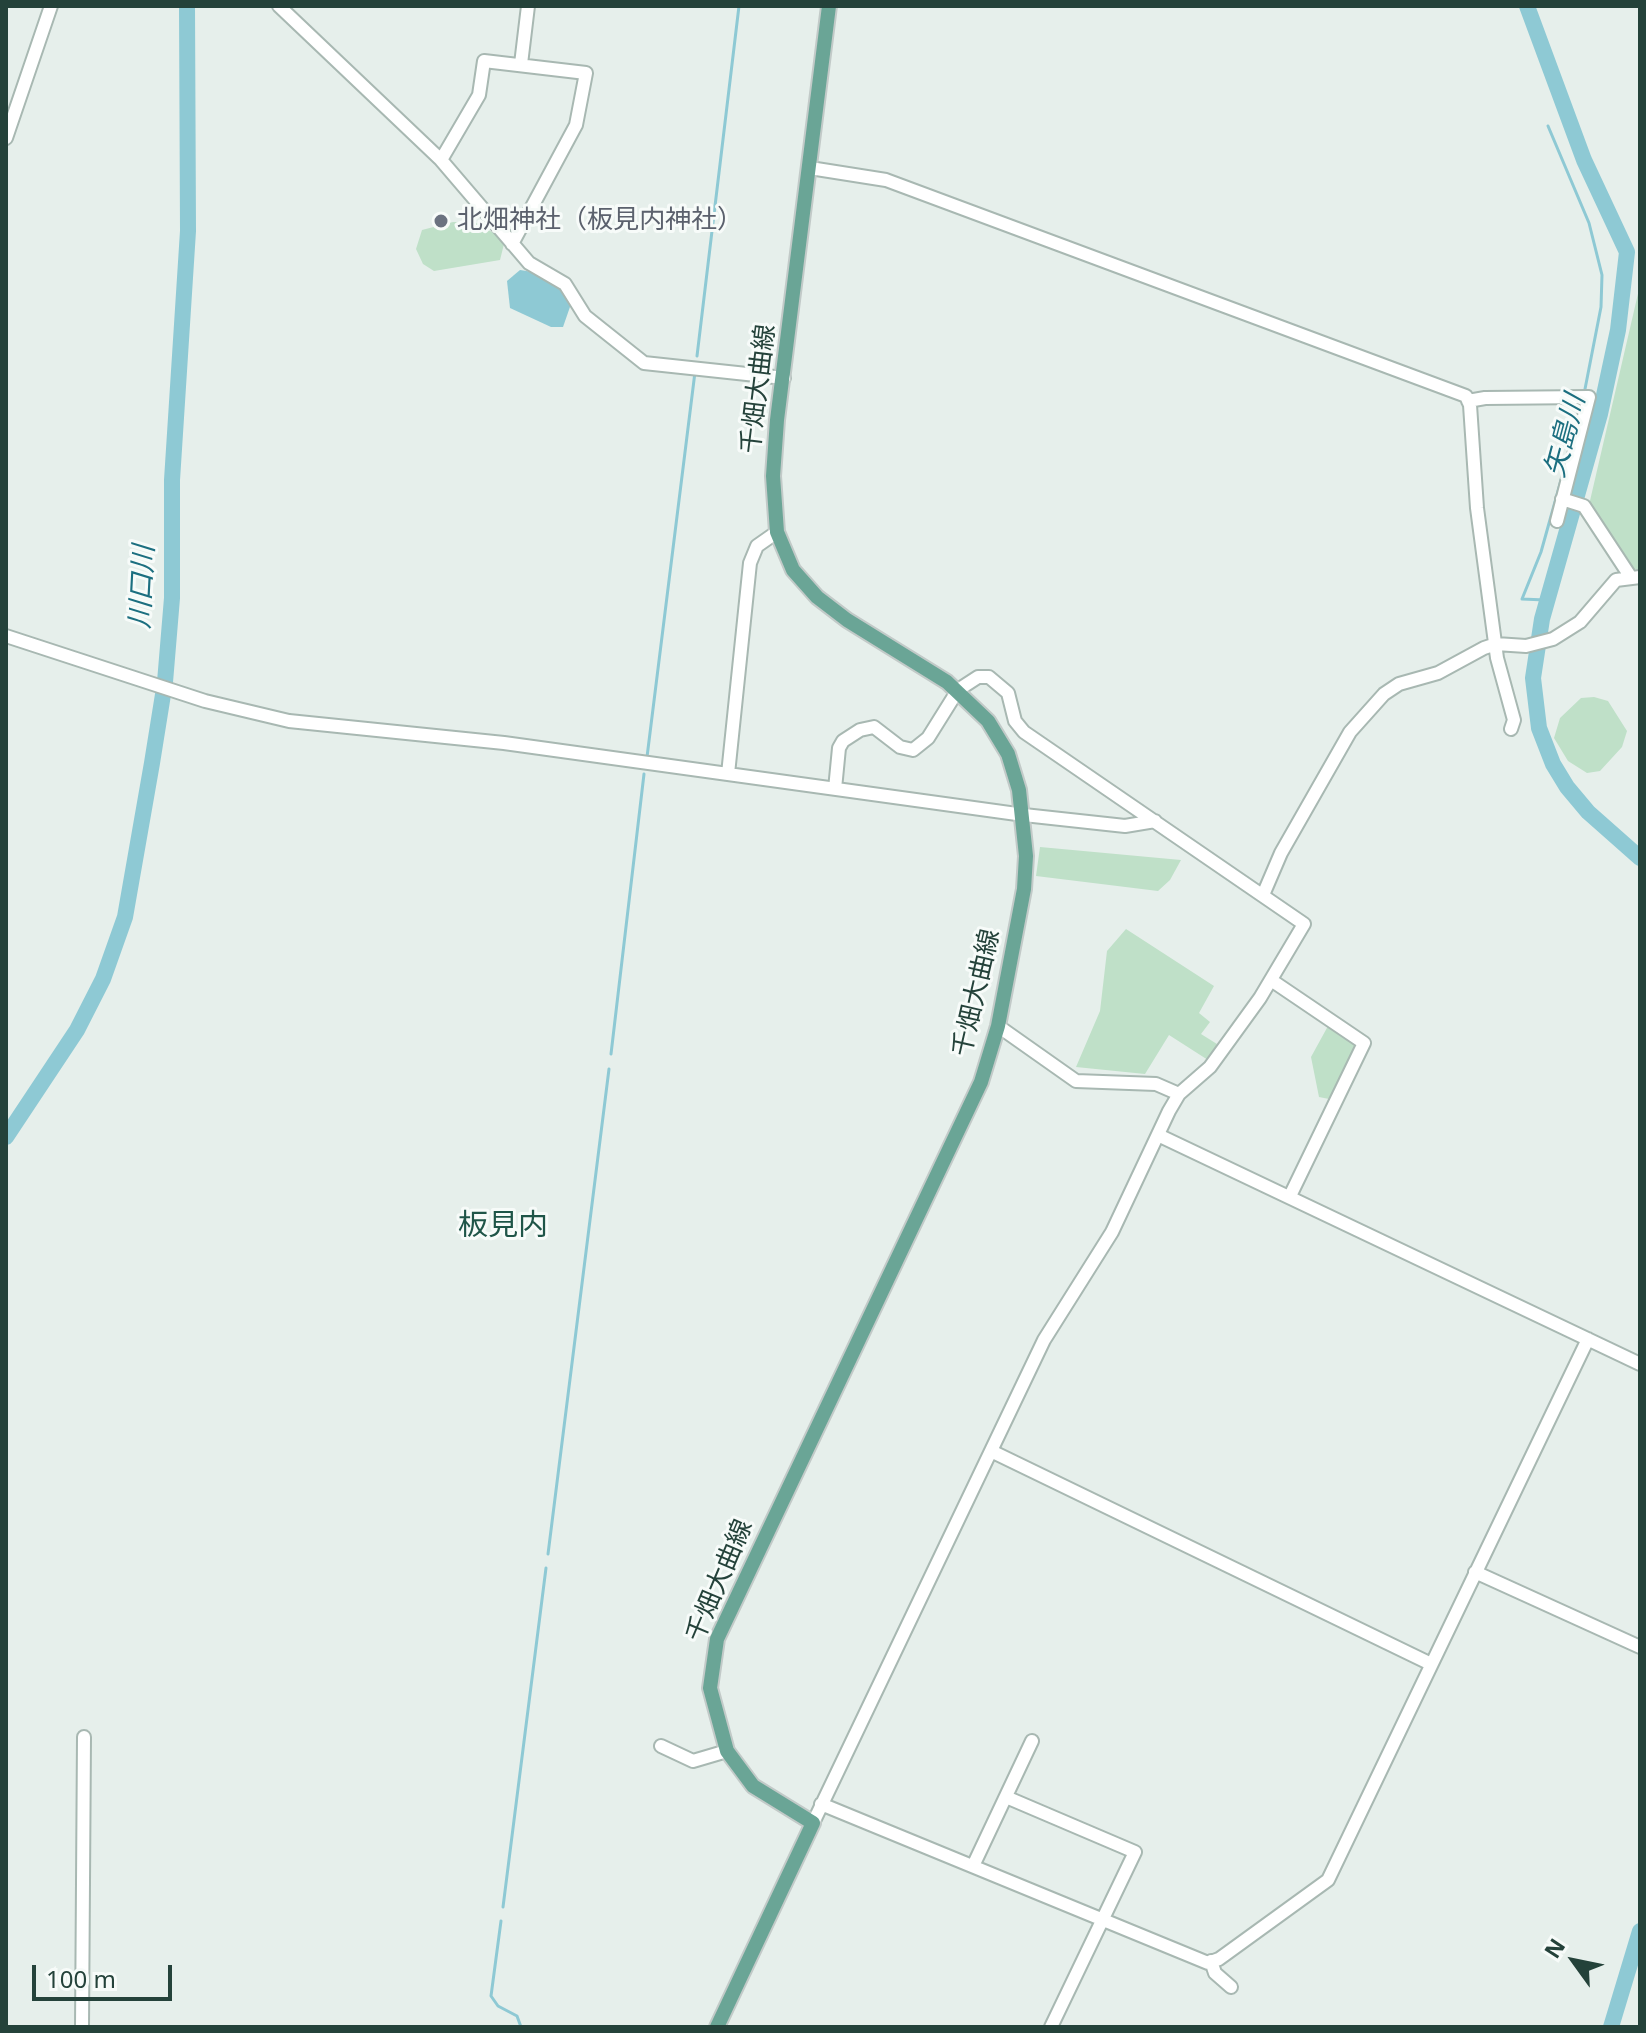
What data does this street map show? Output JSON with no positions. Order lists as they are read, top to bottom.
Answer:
{
  "streets": {
    "main road": ["千畑大曲線"]
  },
  "districts": ["板見内"],
  "water": ["矢島川", "川口川"],
  "places": ["北畑神社（板見内神社）"],
  "scale_bar": "100 m",
  "north": "top left"
}
